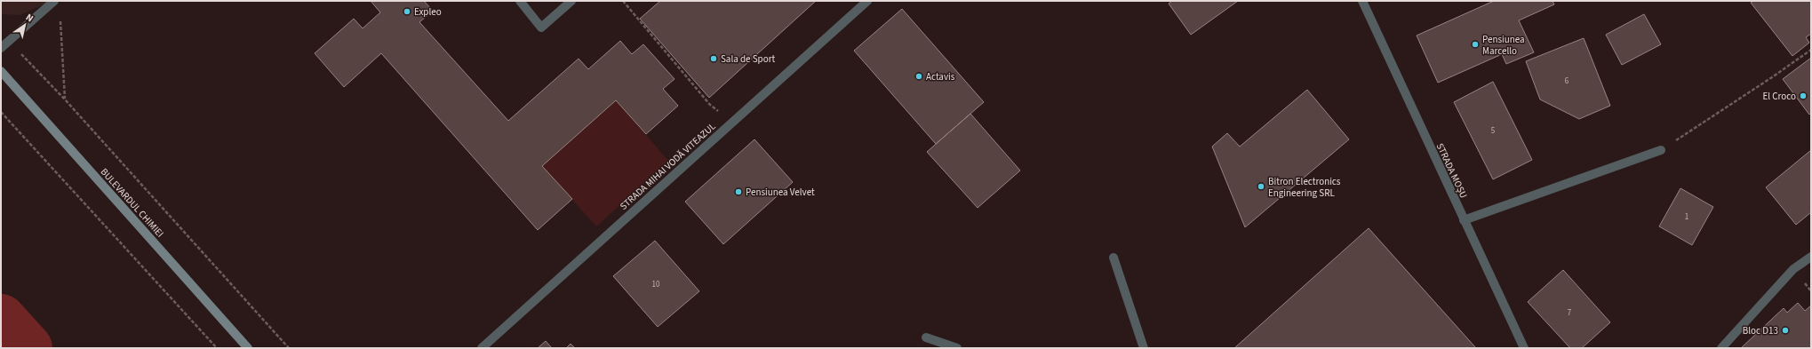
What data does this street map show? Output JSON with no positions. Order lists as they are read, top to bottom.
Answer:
{
  "streets": {
    "main road": ["BULEVARDUL CHIMIEI"],
    "street": ["STRADA MIHAI VODĂ VITEAZUL", "STRADA MOȘU"]
  },
  "places": [
    "Expleo",
    "Pensiunea Marcello",
    "Sala de Sport",
    "Actavis",
    "El Croco",
    "Bitron Electronics Engineering SRL",
    "Pensiunea Velvet",
    "Bloc D13"
  ],
  "house_numbers": [
    "6",
    "5",
    "1",
    "10",
    "7"
  ],
  "north": "top right"
}
